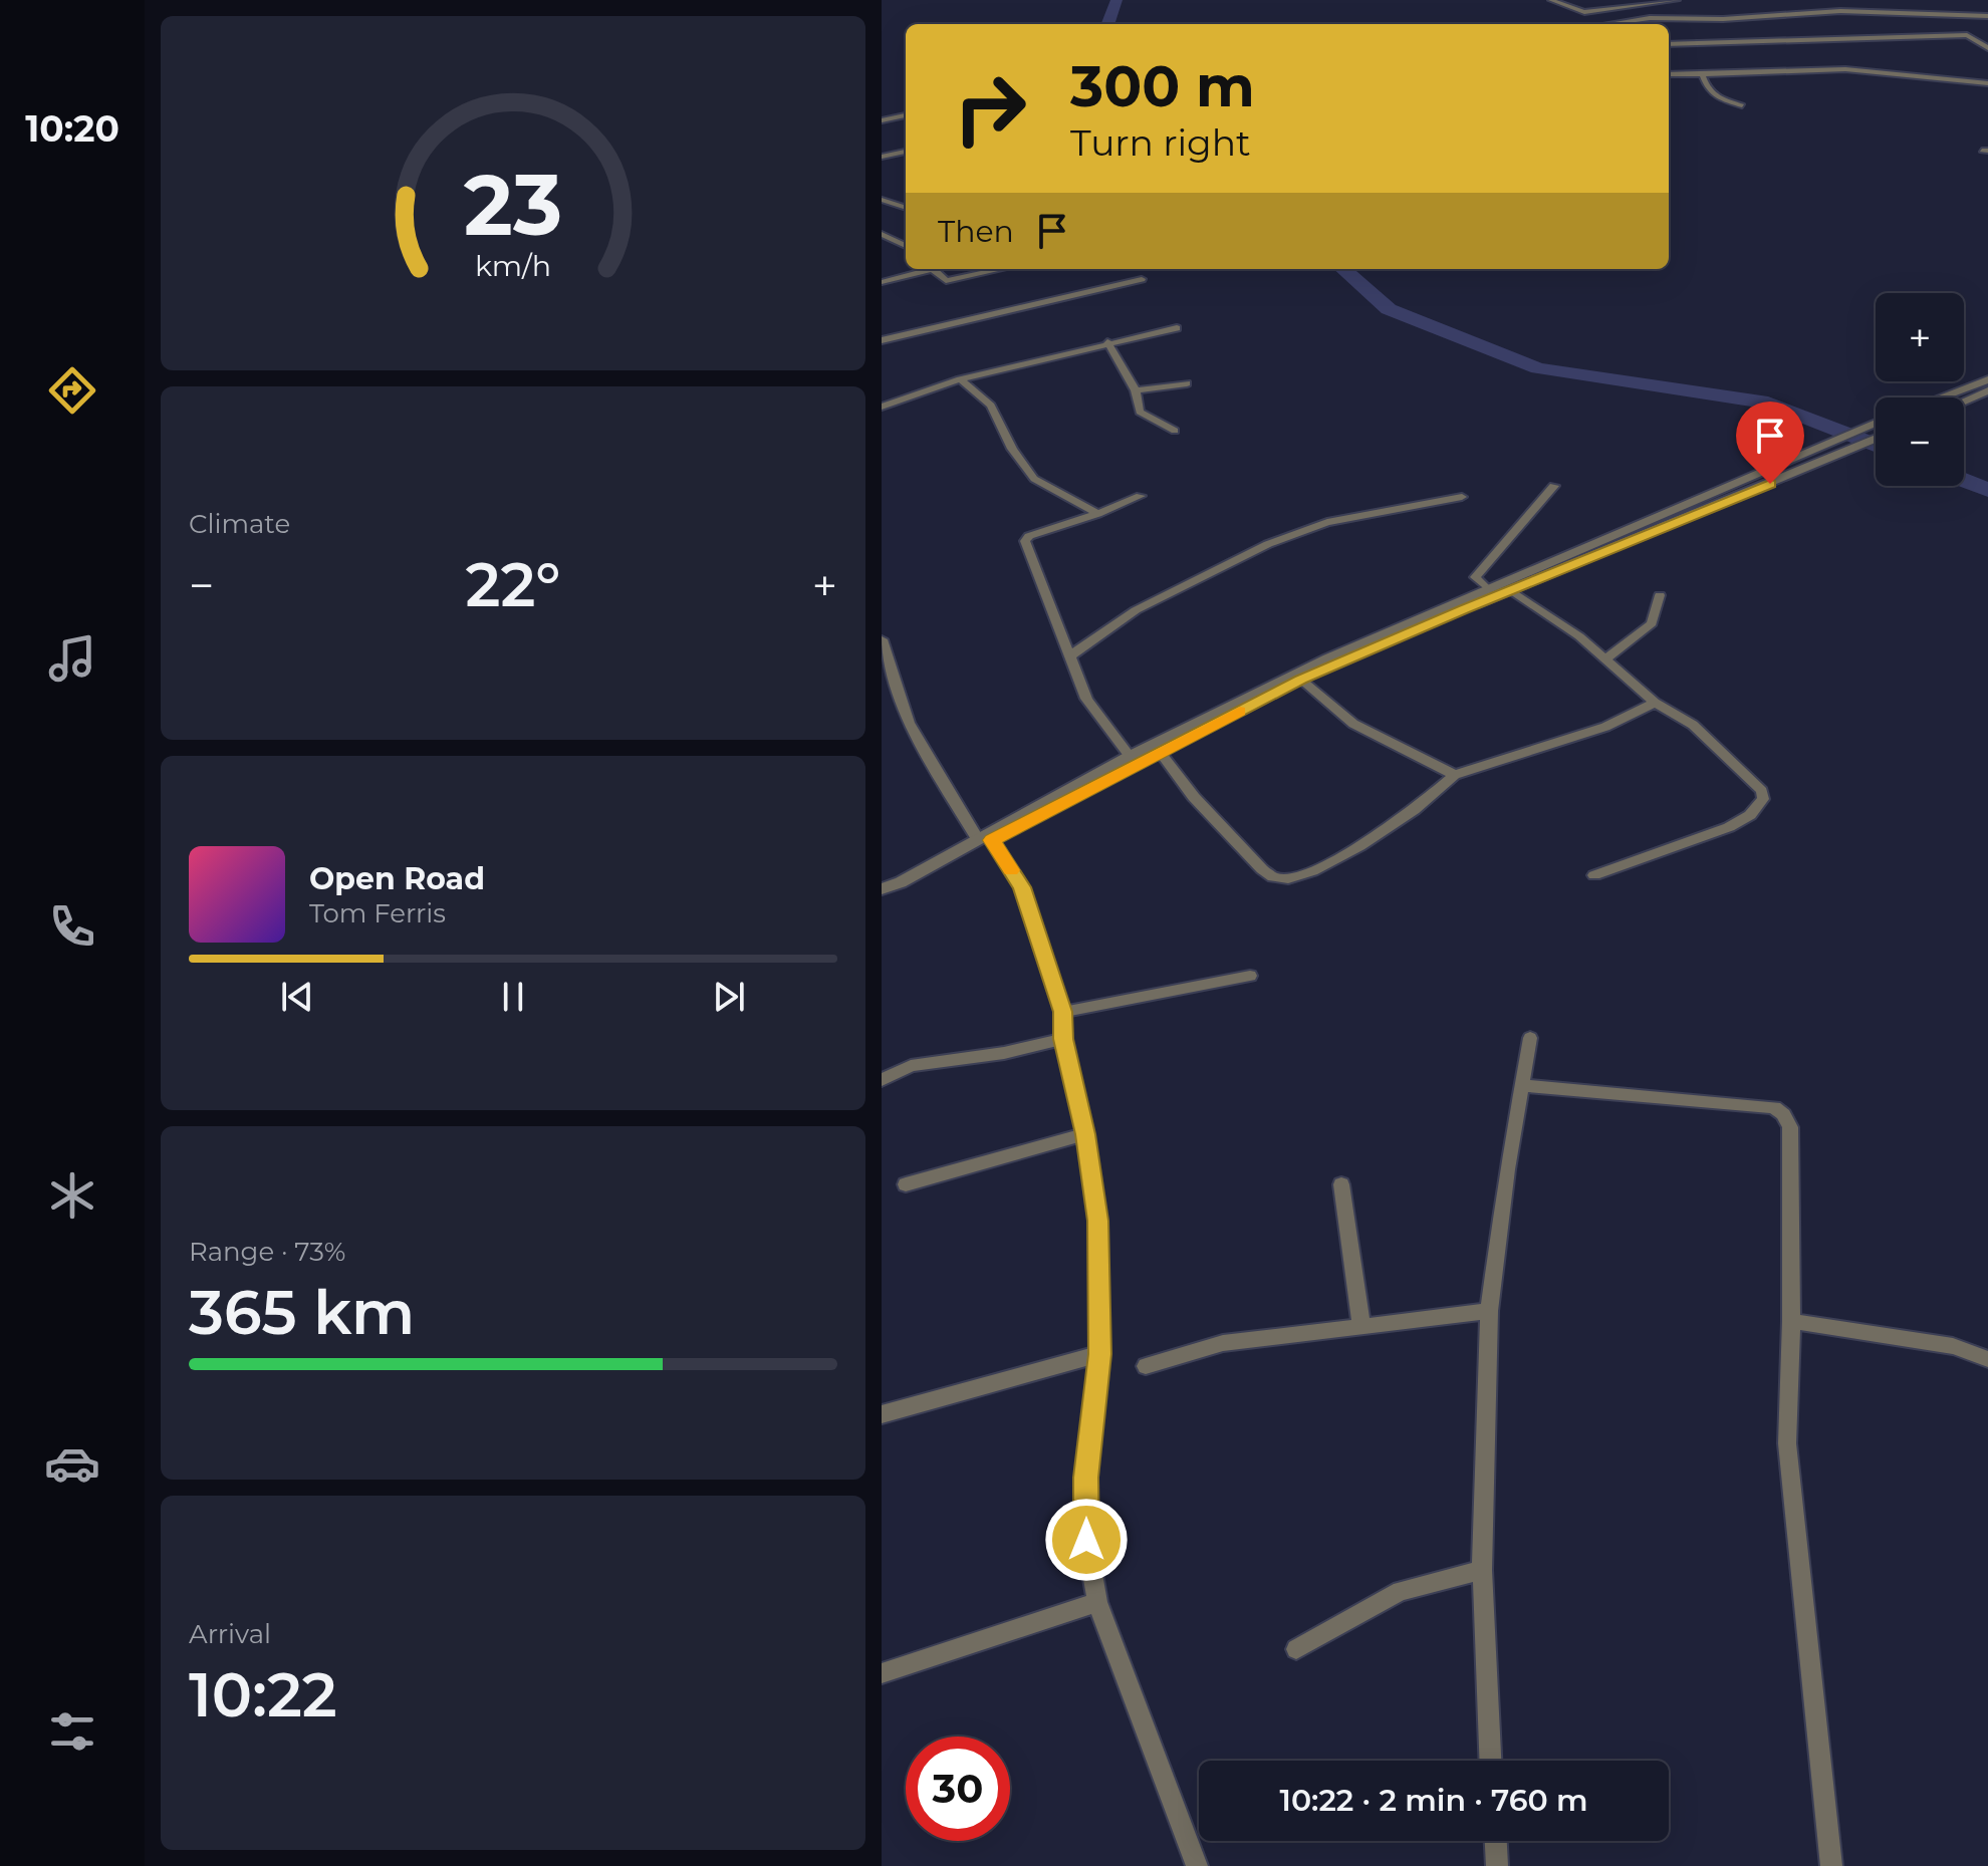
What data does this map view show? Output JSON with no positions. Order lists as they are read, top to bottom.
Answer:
{
  "page": {
    "tabs": "10:20",
    "turn": ["300 m", "Turn right"],
    "then": "Then",
    "map_buttons": ["+", "−"],
    "tile": [
      "Climate",
      ["Range · 73%", "365 km"],
      ["Arrival", "10:22"]
    ],
    "heat": ["−", "22°", "+"],
    "song": ["Open Road", "Tom Ferris"],
    "limit": "30",
    "trip": "10:22 · 2 min · 760 m",
    "gauge": ["23", "km/h"]
  }
}
